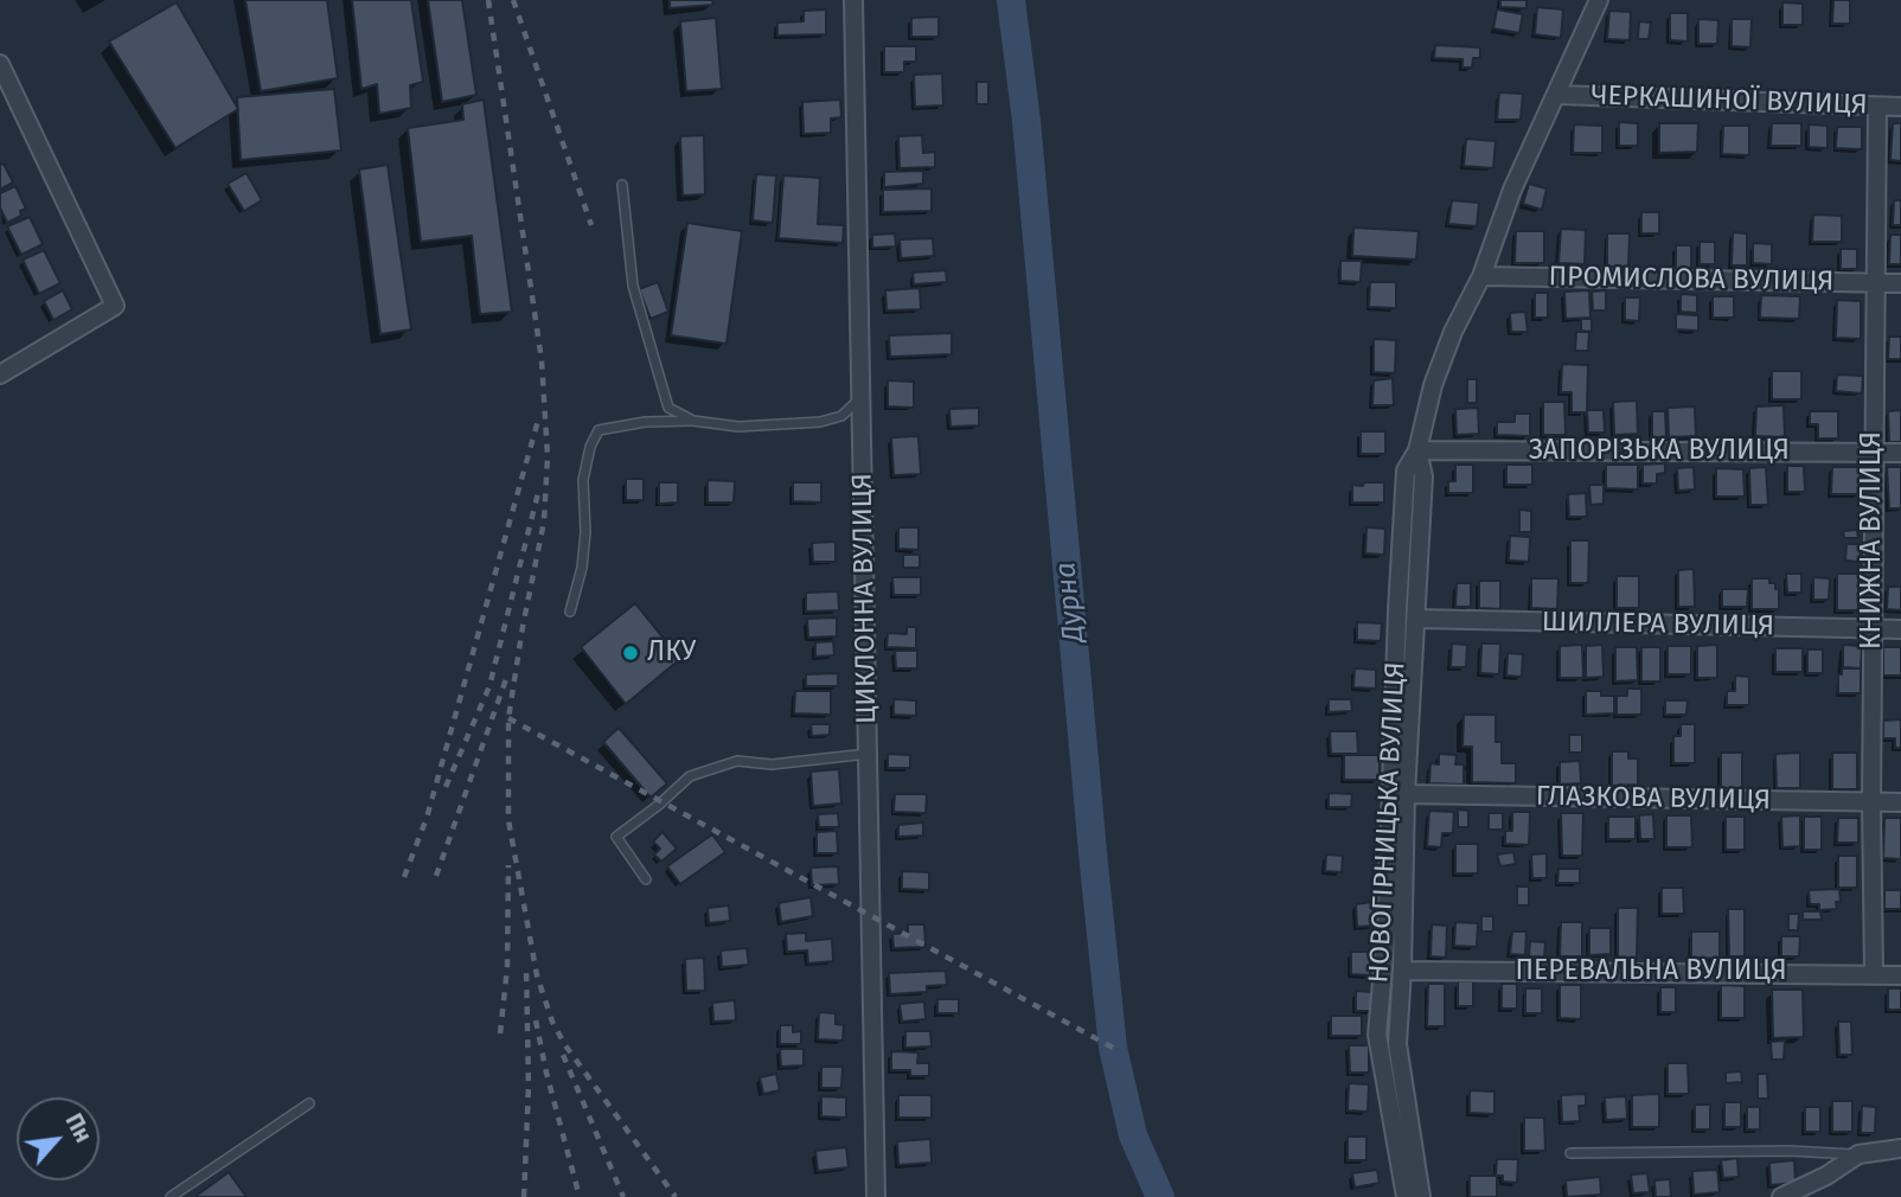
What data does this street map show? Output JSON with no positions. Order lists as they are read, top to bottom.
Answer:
{
  "streets": {
    "street": [
      "ЧЕРКАШИНОЇ ВУЛИЦЯ",
      "ПРОМИСЛОВА ВУЛИЦЯ",
      "ЗАПОРІЗЬКА ВУЛИЦЯ",
      "КНИЖНА ВУЛИЦЯ",
      "ЦИКЛОННА ВУЛИЦЯ",
      "ШИЛЛЕРА ВУЛИЦЯ",
      "ГЛАЗКОВА ВУЛИЦЯ",
      "НОВОГІРНИЦЬКА ВУЛИЦЯ",
      "ПЕРЕВАЛЬНА ВУЛИЦЯ"
    ]
  },
  "crossings": [
    ["ЧЕРКАШИНОЇ ВУЛИЦЯ", "КНИЖНА ВУЛИЦЯ"],
    ["ЧЕРКАШИНОЇ ВУЛИЦЯ", "НОВОГІРНИЦЬКА ВУЛИЦЯ"],
    ["ПРОМИСЛОВА ВУЛИЦЯ", "КНИЖНА ВУЛИЦЯ"],
    ["ПРОМИСЛОВА ВУЛИЦЯ", "НОВОГІРНИЦЬКА ВУЛИЦЯ"],
    ["ЗАПОРІЗЬКА ВУЛИЦЯ", "КНИЖНА ВУЛИЦЯ"],
    ["ЗАПОРІЗЬКА ВУЛИЦЯ", "НОВОГІРНИЦЬКА ВУЛИЦЯ"],
    ["КНИЖНА ВУЛИЦЯ", "ШИЛЛЕРА ВУЛИЦЯ"],
    ["КНИЖНА ВУЛИЦЯ", "ГЛАЗКОВА ВУЛИЦЯ"],
    ["КНИЖНА ВУЛИЦЯ", "ПЕРЕВАЛЬНА ВУЛИЦЯ"],
    ["ШИЛЛЕРА ВУЛИЦЯ", "НОВОГІРНИЦЬКА ВУЛИЦЯ"],
    ["ГЛАЗКОВА ВУЛИЦЯ", "НОВОГІРНИЦЬКА ВУЛИЦЯ"],
    ["НОВОГІРНИЦЬКА ВУЛИЦЯ", "ПЕРЕВАЛЬНА ВУЛИЦЯ"]
  ],
  "water": ["Дурна"],
  "places": ["ЛКУ"],
  "north": "top right"
}
